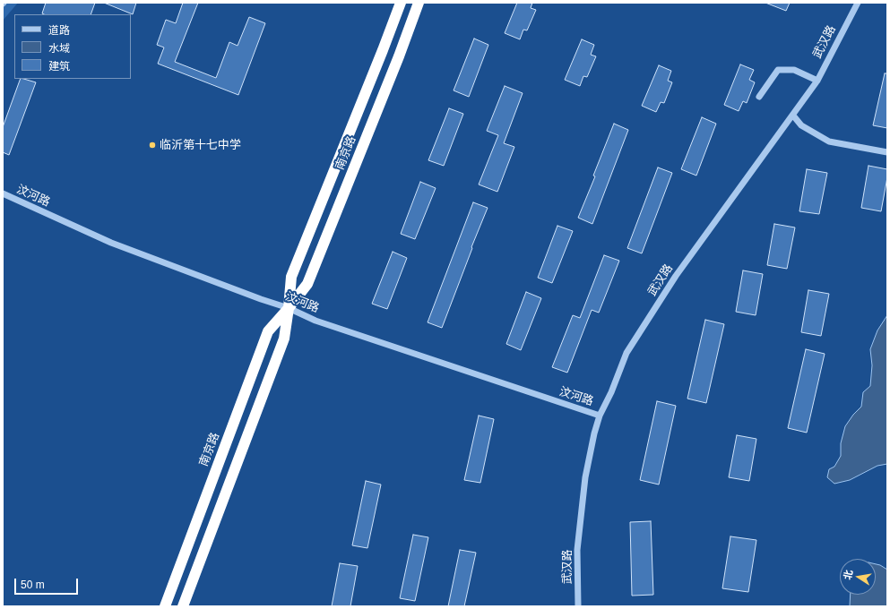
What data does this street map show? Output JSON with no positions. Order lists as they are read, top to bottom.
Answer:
{
  "streets": {
    "highway": ["南京路"],
    "street": ["武汉路", "汶河路"]
  },
  "crossings": [
    ["武汉路", "汶河路"],
    ["南京路", "汶河路"]
  ],
  "places": ["临沂第十七中学"],
  "legend": ["道路", "水域", "建筑"],
  "scale_bar": "50 m",
  "north": "left"
}
